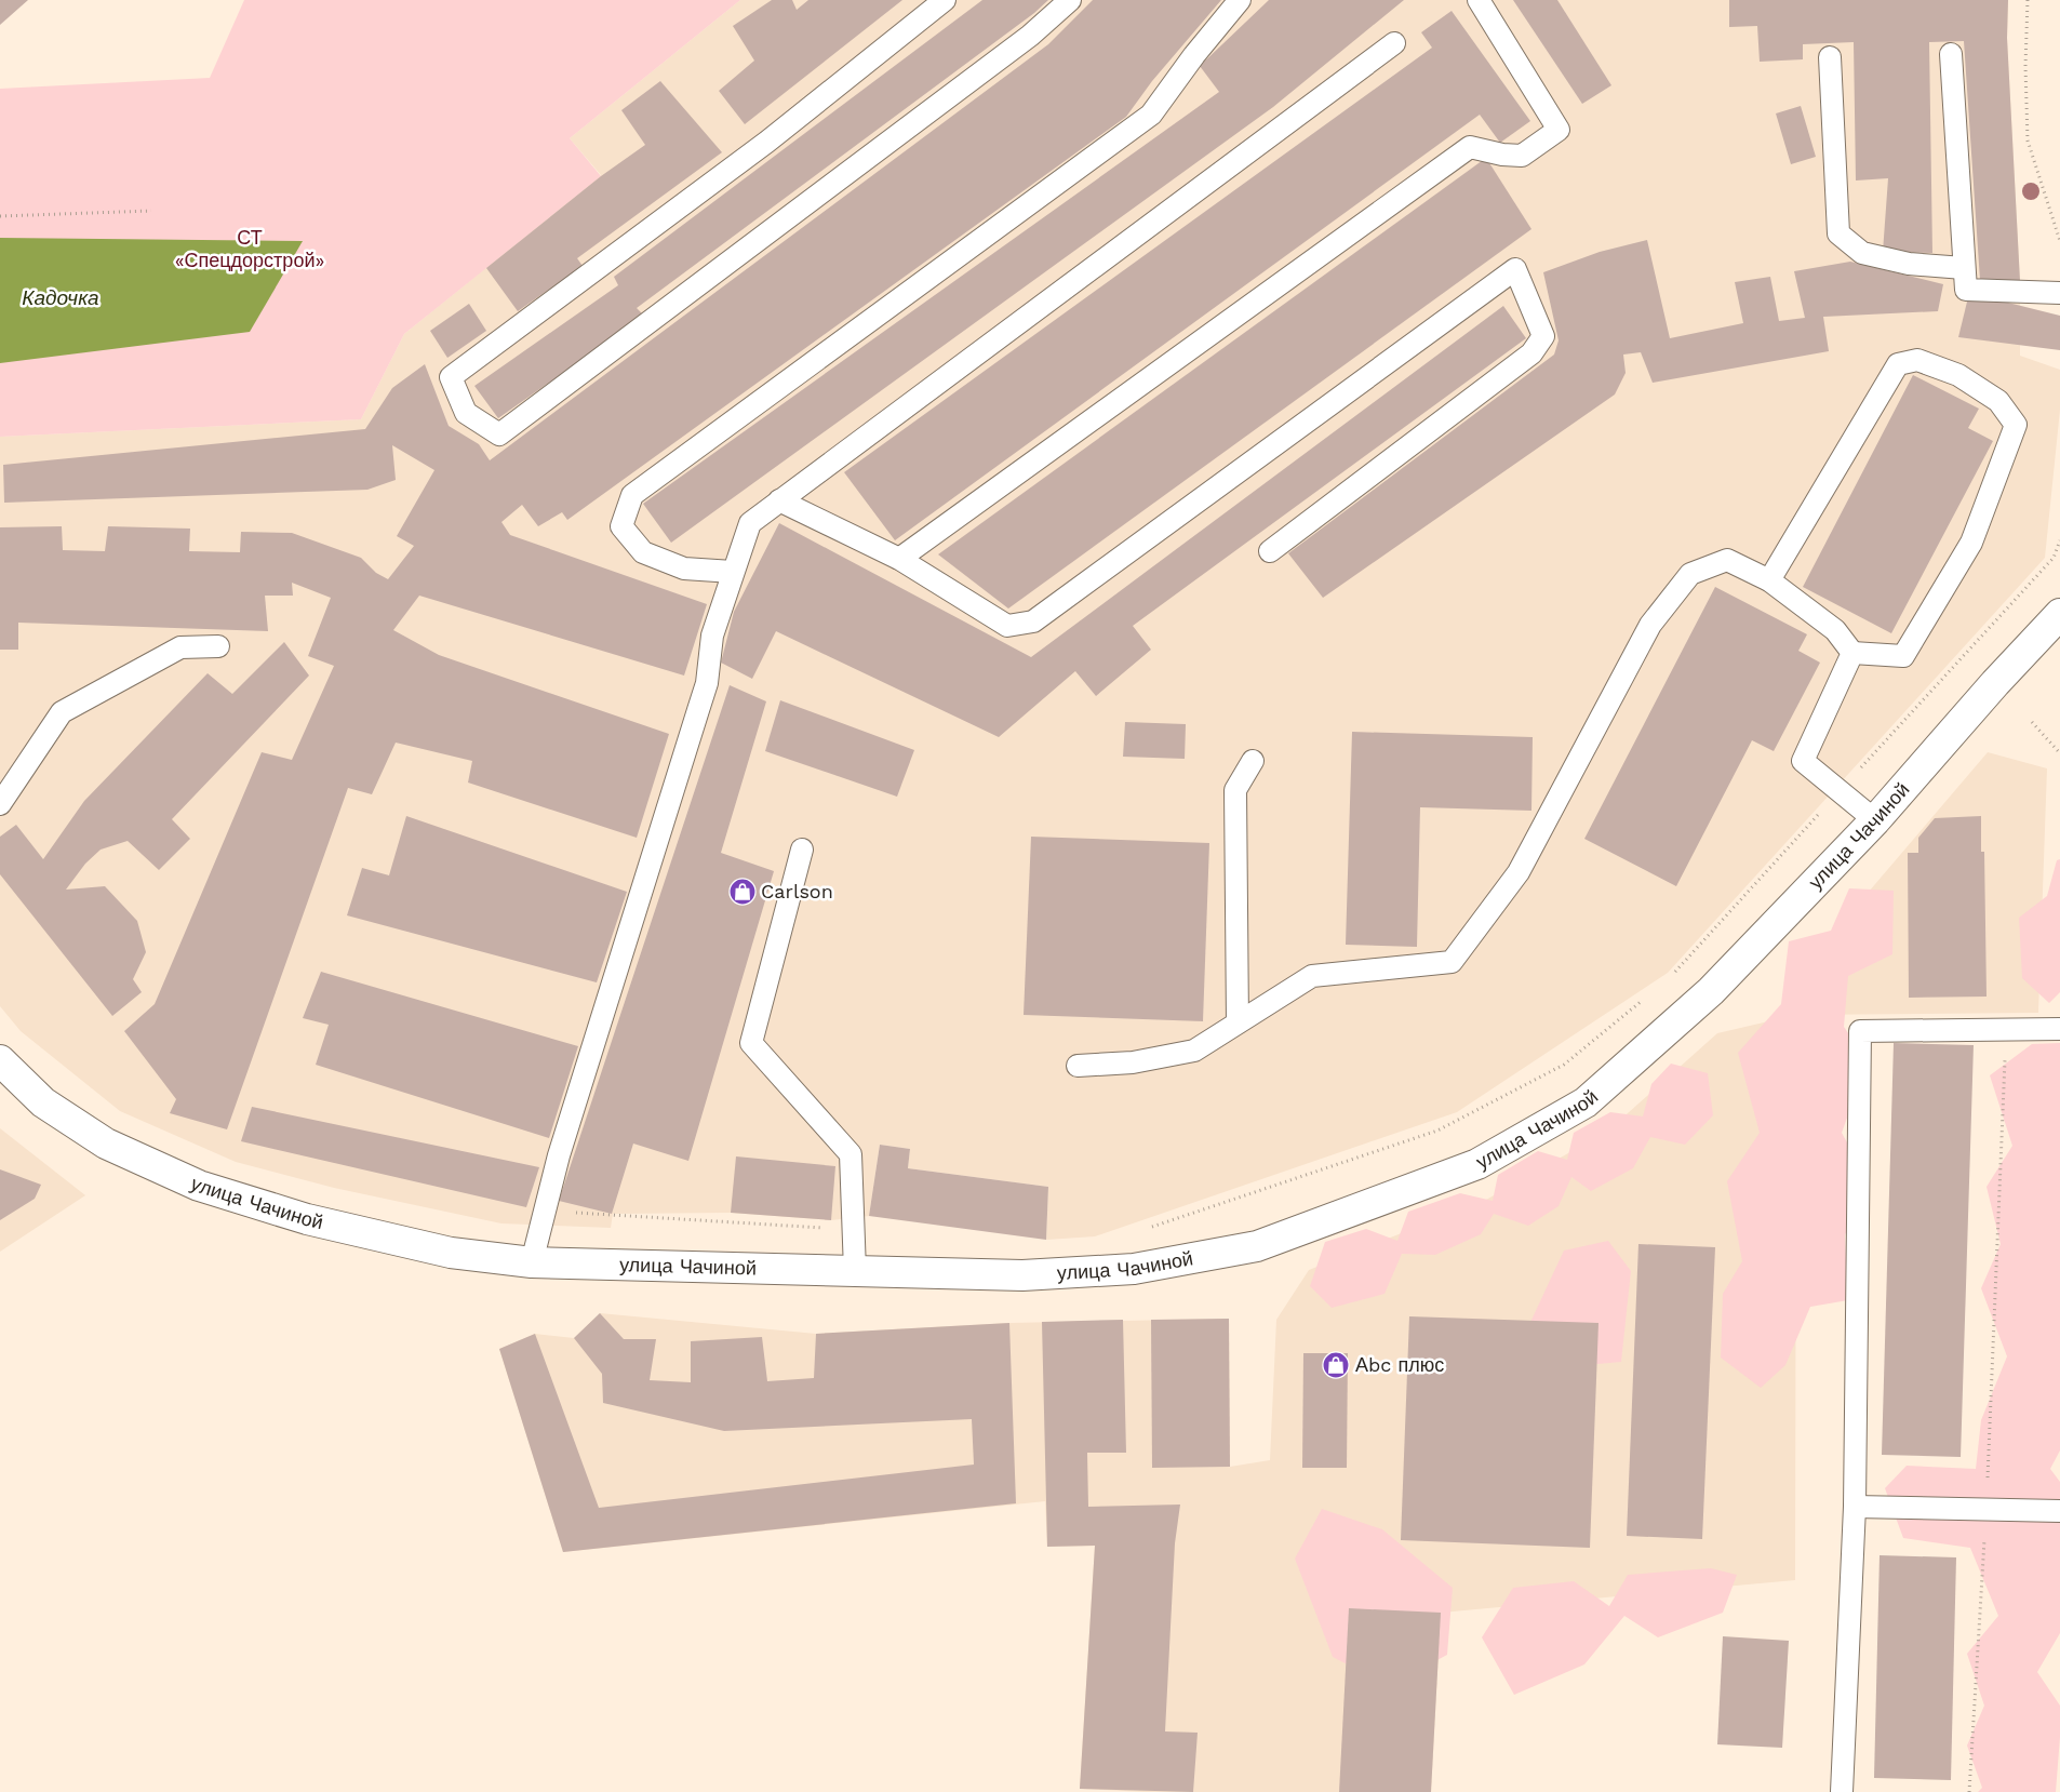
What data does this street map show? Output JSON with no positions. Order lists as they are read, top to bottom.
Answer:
{
  "streets": {
    "street": ["улица Чачиной"]
  },
  "water": ["Кадочка"],
  "parks": ["СТ «Спецдорстрой»"],
  "places": {
    "shop": ["Carlson", "Аbc плюс"]
  }
}
